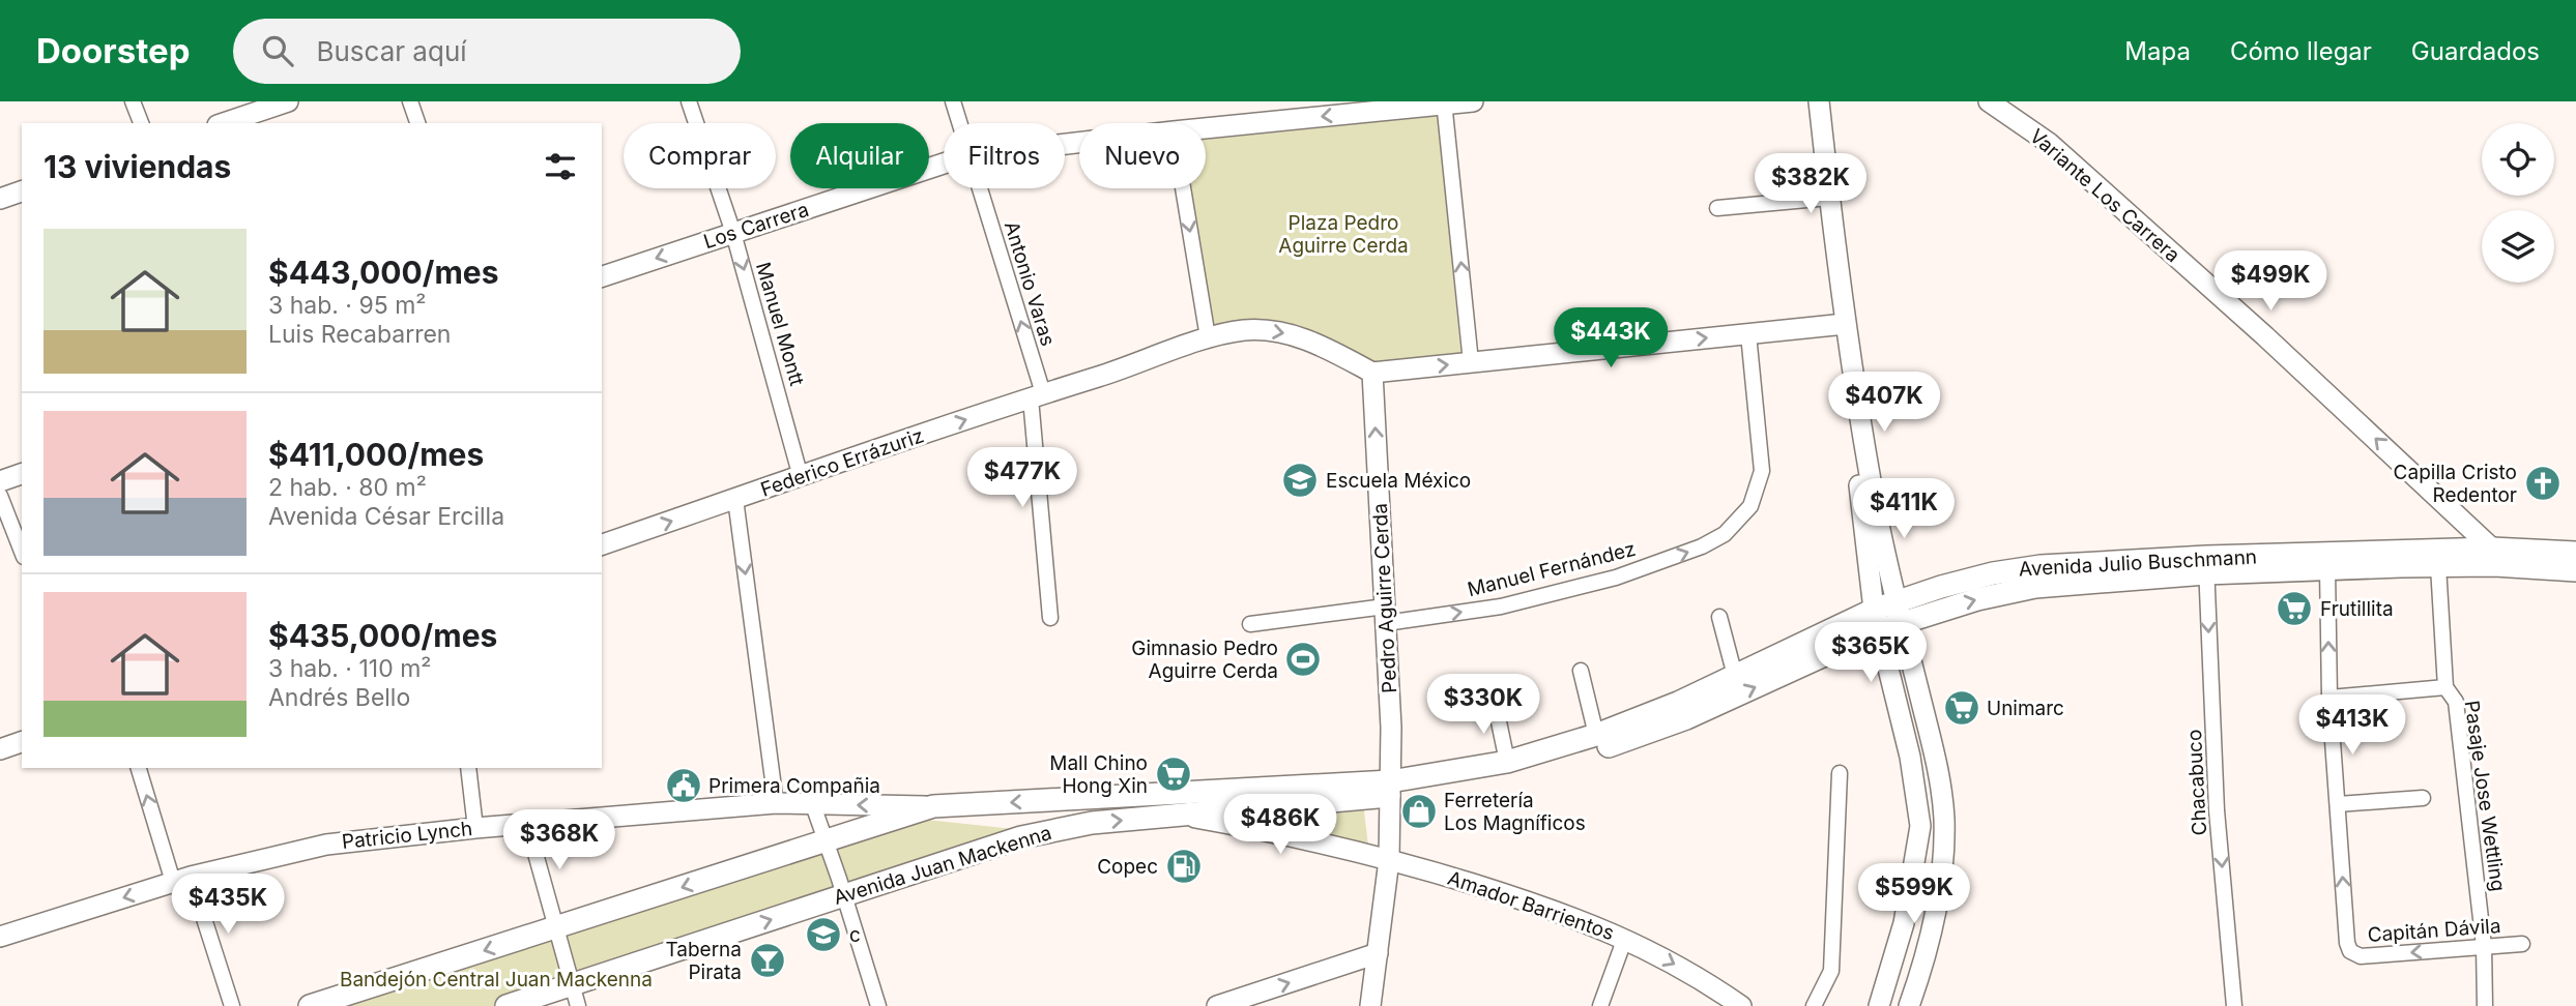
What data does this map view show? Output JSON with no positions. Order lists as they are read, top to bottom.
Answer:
{
  "streets": {
    "main road": ["Avenida Julio Buschmann", "Patricio Lynch", "Avenida Juan Mackenna"],
    "street": [
      "Variante Los Carrera",
      "Los Carrera",
      "Antonio Varas",
      "Manuel Montt",
      "Federico Errázuriz",
      "Manuel Fernández",
      "Pedro Aguirre Cerda",
      "Chacabuco",
      "Pasaje Jose Wettling",
      "Amador Barrientos",
      "Capitán Dávila"
    ]
  },
  "crossings": [
    ["Variante Los Carrera", "Avenida Julio Buschmann"],
    ["Los Carrera", "Manuel Montt"],
    ["Antonio Varas", "Federico Errázuriz"],
    ["Manuel Montt", "Federico Errázuriz"],
    ["Federico Errázuriz", "Pedro Aguirre Cerda"],
    ["Avenida Julio Buschmann", "Pedro Aguirre Cerda"],
    ["Avenida Julio Buschmann", "Chacabuco"],
    ["Avenida Julio Buschmann", "Pasaje Jose Wettling"],
    ["Avenida Julio Buschmann", "Patricio Lynch"],
    ["Avenida Julio Buschmann", "Avenida Juan Mackenna"],
    ["Manuel Fernández", "Pedro Aguirre Cerda"],
    ["Pedro Aguirre Cerda", "Patricio Lynch"],
    ["Pedro Aguirre Cerda", "Avenida Juan Mackenna"],
    ["Pedro Aguirre Cerda", "Amador Barrientos"],
    ["Pasaje Jose Wettling", "Capitán Dávila"],
    ["Patricio Lynch", "Avenida Juan Mackenna"],
    ["Avenida Juan Mackenna", "Amador Barrientos"]
  ],
  "one_way": [
    "Variante Los Carrera",
    "Los Carrera",
    "Antonio Varas",
    "Manuel Montt",
    "Federico Errázuriz",
    "Manuel Fernández",
    "Pedro Aguirre Cerda",
    "Patricio Lynch",
    "Amador Barrientos"
  ],
  "parks": ["Plaza Pedro Aguirre Cerda", "Bandejón Central Juan Mackenna"],
  "places": {
    "school or university": ["Escuela México", "c"],
    "church": ["Capilla Cristo Redentor"],
    "supermarket": ["Frutillita", "Unimarc", "Mall Chino Hong Xin"],
    "sports": ["Gimnasio Pedro Aguirre Cerda"],
    "public building": ["Primera Compañia"],
    "shop": ["Ferretería Los Magníficos"],
    "fuel station": ["Copec"],
    "bar": ["Taberna Pirata"]
  },
  "page": {
    "header": "Doorstep",
    "search": "Buscar aquí",
    "nav": ["Mapa", "Cómo llegar", "Guardados"],
    "chip": [
      "Comprar",
      "Alquilar",
      "Filtros",
      "Nuevo"
    ],
    "heading": "13 viviendas",
    "price": [
      "$382K",
      "$499K",
      "$443K",
      "$407K",
      "$477K",
      "$411K",
      "$365K",
      "$330K",
      "$413K",
      "$486K",
      "$368K",
      "$599K",
      "$435K"
    ],
    "list": [
      {
        "name": "$443,000/mes",
        "note": "3 hab. · 95 m² · Luis Recabarren"
      },
      {
        "name": "$411,000/mes",
        "note": "2 hab. · 80 m² · Avenida César Ercilla"
      },
      {
        "name": "$435,000/mes",
        "note": "3 hab. · 110 m² · Andrés Bello"
      }
    ]
  }
}
